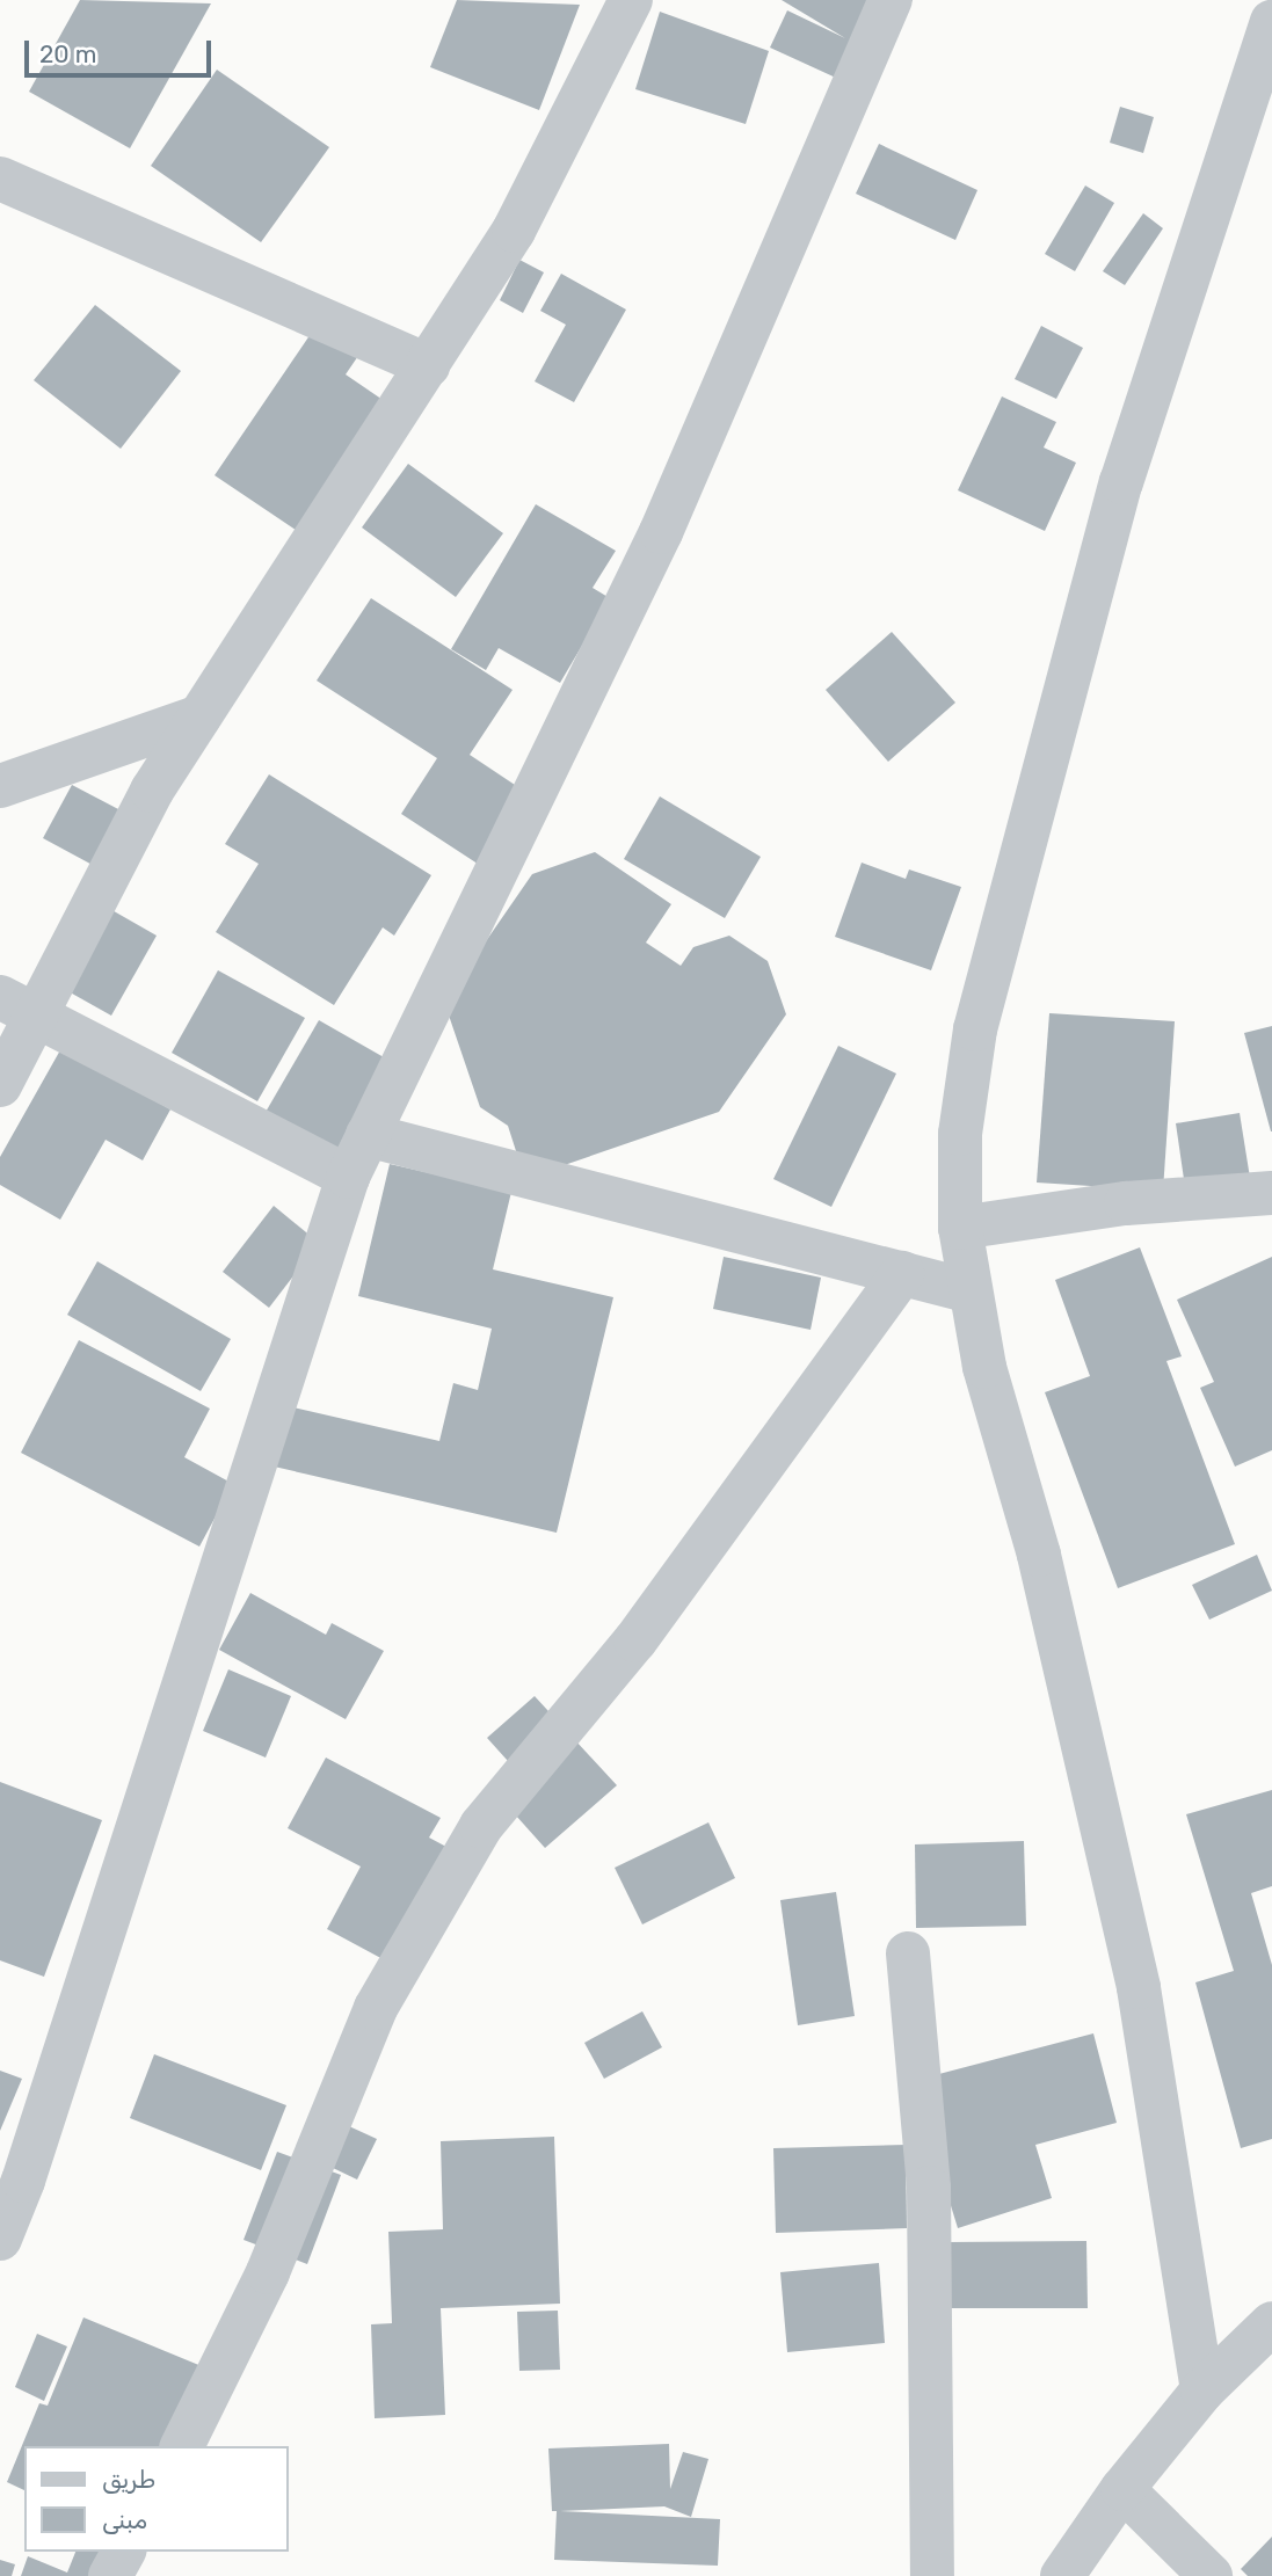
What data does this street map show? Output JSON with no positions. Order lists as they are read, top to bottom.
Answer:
{
  "legend": ["طريق", "مبنى"],
  "scale_bar": "20 m"
}
